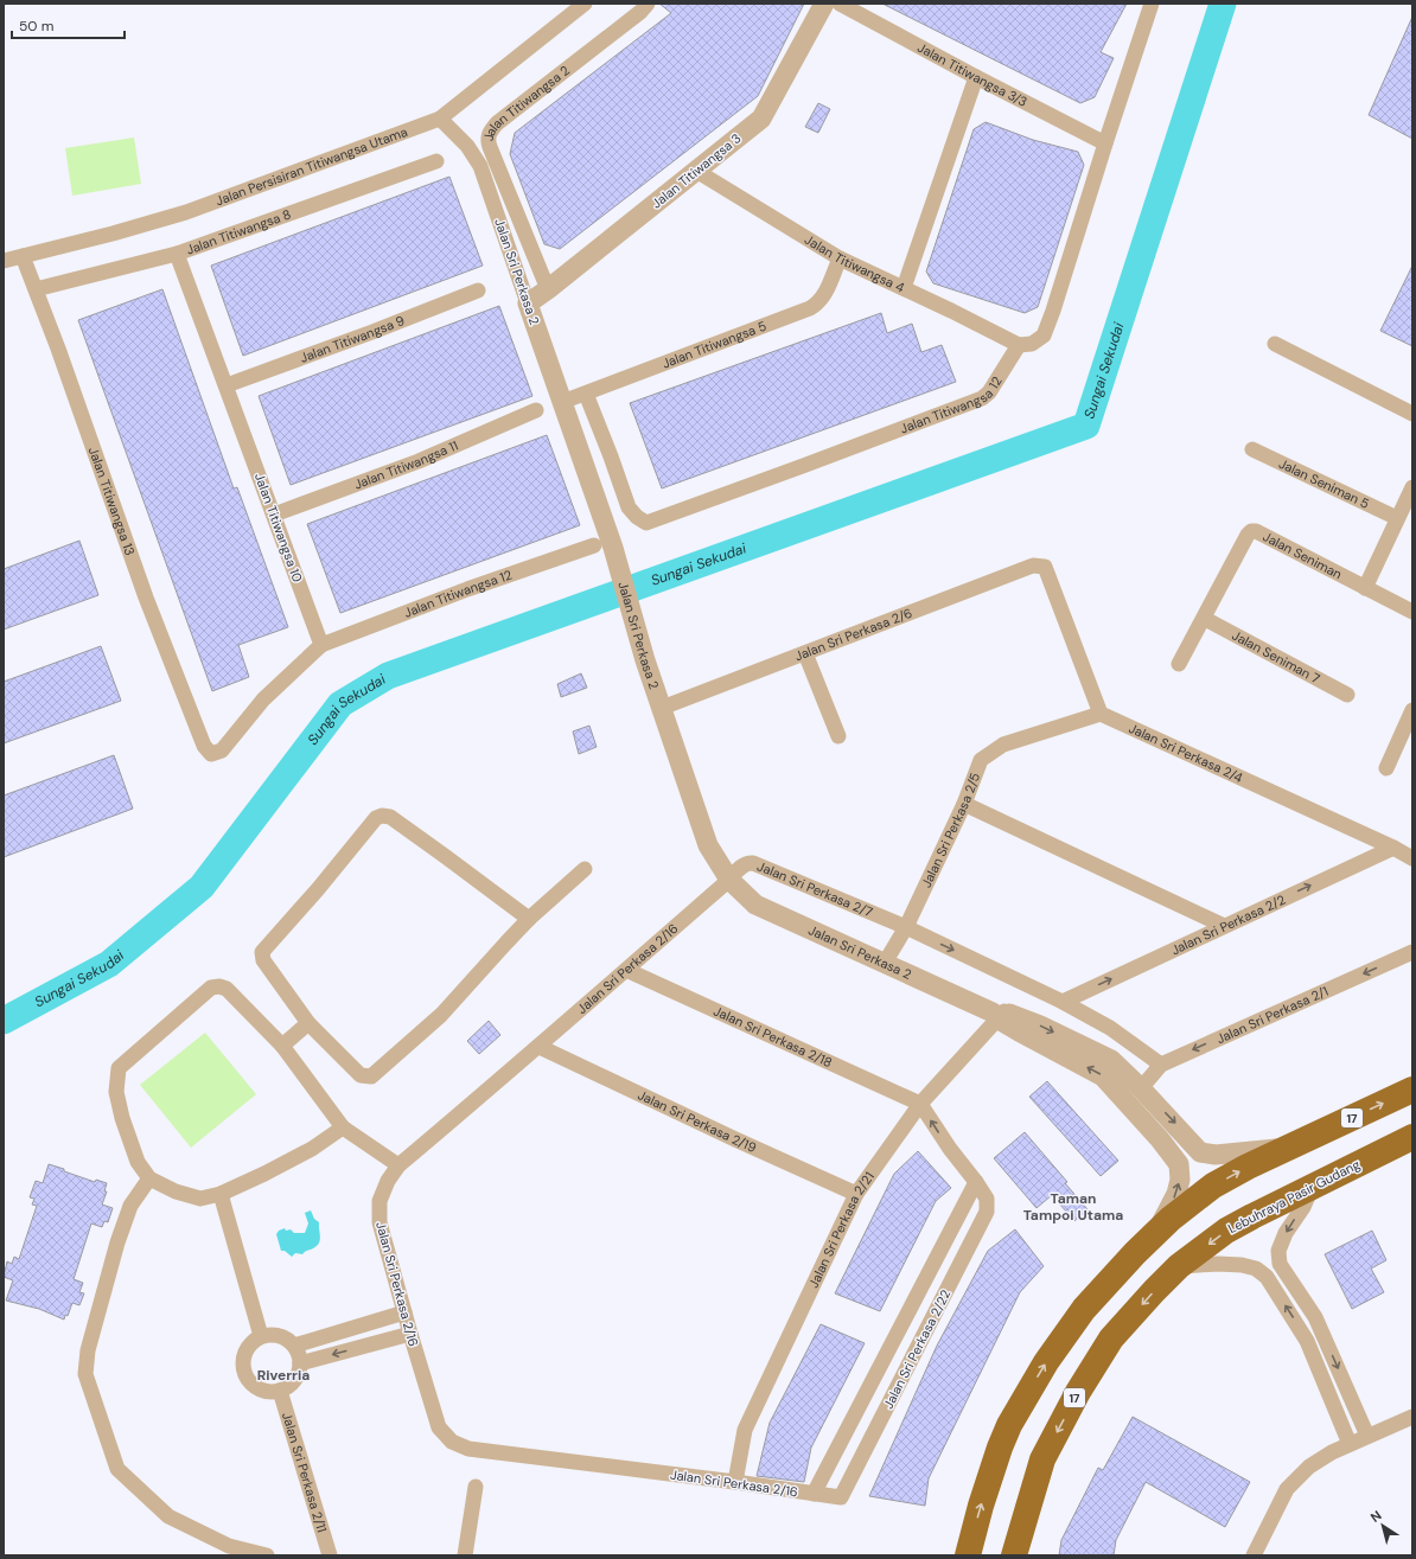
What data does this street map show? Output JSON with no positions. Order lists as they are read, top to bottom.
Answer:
{
  "streets": {
    "highway": ["17", "Lebuhraya Pasir Gudang"],
    "street": [
      "Jalan Titiwangsa 3/3",
      "Jalan Titiwangsa 2",
      "Jalan Persisiran Titiwangsa Utama",
      "Jalan Titiwangsa 3",
      "Jalan Titiwangsa 8",
      "Jalan Titiwangsa 4",
      "Jalan Sri Perkasa 2",
      "Jalan Titiwangsa 9",
      "Jalan Titiwangsa 5",
      "Jalan Titiwangsa 12",
      "Jalan Titiwangsa 11",
      "Jalan Seniman 5",
      "Jalan Titiwangsa 13",
      "Jalan Titiwangsa 10",
      "Jalan Seniman",
      "Jalan Sri Perkasa 2/6",
      "Jalan Seniman 7",
      "Jalan Sri Perkasa 2/4",
      "Jalan Sri Perkasa 2/5",
      "Jalan Sri Perkasa 2/7",
      "Jalan Sri Perkasa 2/2",
      "Jalan Sri Perkasa 2/16",
      "Jalan Sri Perkasa 2/1",
      "Jalan Sri Perkasa 2/18",
      "Jalan Sri Perkasa 2/19",
      "Jalan Sri Perkasa 2/21",
      "Jalan Sri Perkasa 2/22",
      "Jalan Sri Perkasa 2/11"
    ]
  },
  "crossings": [
    ["Jalan Titiwangsa 2", "Jalan Titiwangsa 3"],
    ["Jalan Persisiran Titiwangsa Utama", "Jalan Sri Perkasa 2"],
    ["Jalan Persisiran Titiwangsa Utama", "Jalan Titiwangsa 13"],
    ["Jalan Titiwangsa 3", "Jalan Titiwangsa 4"],
    ["Jalan Titiwangsa 3", "Jalan Sri Perkasa 2"],
    ["Jalan Titiwangsa 8", "Jalan Titiwangsa 13"],
    ["Jalan Titiwangsa 8", "Jalan Titiwangsa 10"],
    ["Jalan Titiwangsa 4", "Jalan Titiwangsa 5"],
    ["Jalan Titiwangsa 4", "Jalan Titiwangsa 12"],
    ["Jalan Sri Perkasa 2", "Jalan Titiwangsa 5"],
    ["Jalan Sri Perkasa 2", "Jalan Titiwangsa 12"],
    ["Jalan Sri Perkasa 2", "Jalan Sri Perkasa 2/6"],
    ["Jalan Sri Perkasa 2", "Jalan Sri Perkasa 2/5"],
    ["Jalan Sri Perkasa 2", "Jalan Sri Perkasa 2/7"],
    ["Jalan Sri Perkasa 2", "Jalan Sri Perkasa 2/16"],
    ["Jalan Sri Perkasa 2", "Jalan Sri Perkasa 2/1"],
    ["Jalan Sri Perkasa 2", "17"],
    ["Jalan Sri Perkasa 2", "Jalan Sri Perkasa 2/21"],
    ["Jalan Titiwangsa 9", "Jalan Titiwangsa 10"],
    ["Jalan Titiwangsa 5", "Jalan Titiwangsa 12"],
    ["Jalan Titiwangsa 12", "Jalan Titiwangsa 13"],
    ["Jalan Titiwangsa 12", "Jalan Titiwangsa 10"],
    ["Jalan Titiwangsa 11", "Jalan Titiwangsa 10"],
    ["Jalan Titiwangsa 13", "Jalan Titiwangsa 10"],
    ["Jalan Seniman", "Jalan Seniman 7"],
    ["Jalan Sri Perkasa 2/6", "Jalan Sri Perkasa 2/4"],
    ["Jalan Sri Perkasa 2/6", "Jalan Sri Perkasa 2/5"],
    ["Jalan Sri Perkasa 2/4", "Jalan Sri Perkasa 2/5"],
    ["Jalan Sri Perkasa 2/4", "Jalan Sri Perkasa 2/2"],
    ["Jalan Sri Perkasa 2/5", "Jalan Sri Perkasa 2/7"],
    ["Jalan Sri Perkasa 2/7", "Jalan Sri Perkasa 2/16"],
    ["Jalan Sri Perkasa 2/16", "Jalan Sri Perkasa 2/18"],
    ["Jalan Sri Perkasa 2/16", "Jalan Sri Perkasa 2/19"],
    ["Jalan Sri Perkasa 2/16", "Jalan Sri Perkasa 2/21"],
    ["Jalan Sri Perkasa 2/16", "Jalan Sri Perkasa 2/22"],
    ["Jalan Sri Perkasa 2/18", "Jalan Sri Perkasa 2/21"],
    ["Jalan Sri Perkasa 2/19", "Jalan Sri Perkasa 2/21"]
  ],
  "one_way": ["Jalan Sri Perkasa 2/2", "Jalan Sri Perkasa 2/1"],
  "districts": ["Taman Tampoi Utama", "Riverria"],
  "water": ["Sungai Sekudai"],
  "scale_bar": "50 m",
  "north": "top left"
}
